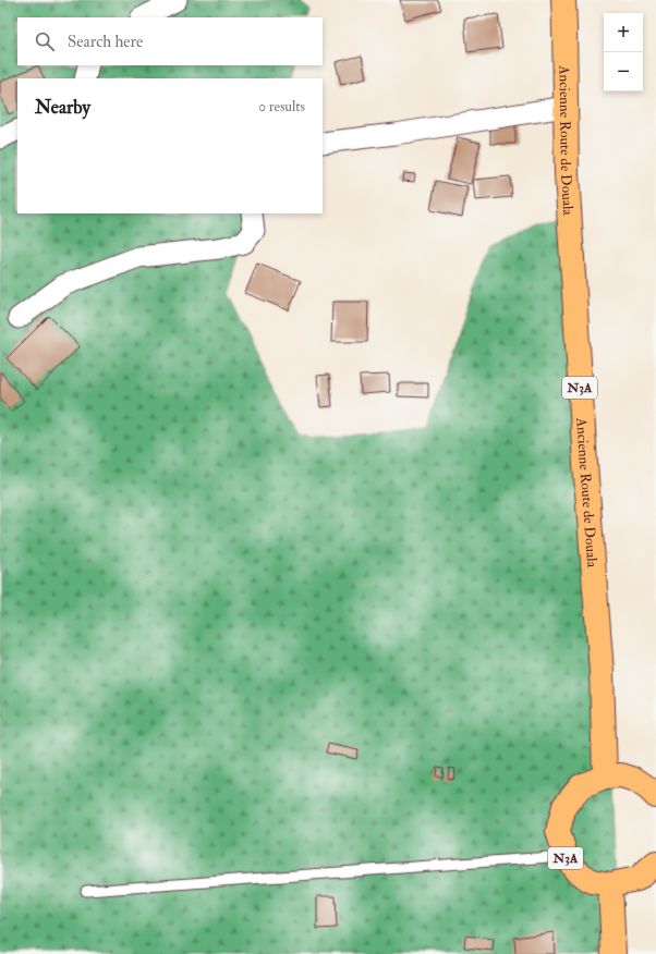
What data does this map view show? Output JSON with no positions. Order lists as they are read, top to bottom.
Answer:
{
  "streets": {
    "highway": ["Ancienne Route de Douala", "N3A"]
  },
  "crossings": [
    ["Ancienne Route de Douala", "N3A"]
  ],
  "page": {
    "map_buttons": ["+", "−"],
    "search": "Search here",
    "heading": ["Nearby", "0 results"]
  }
}
